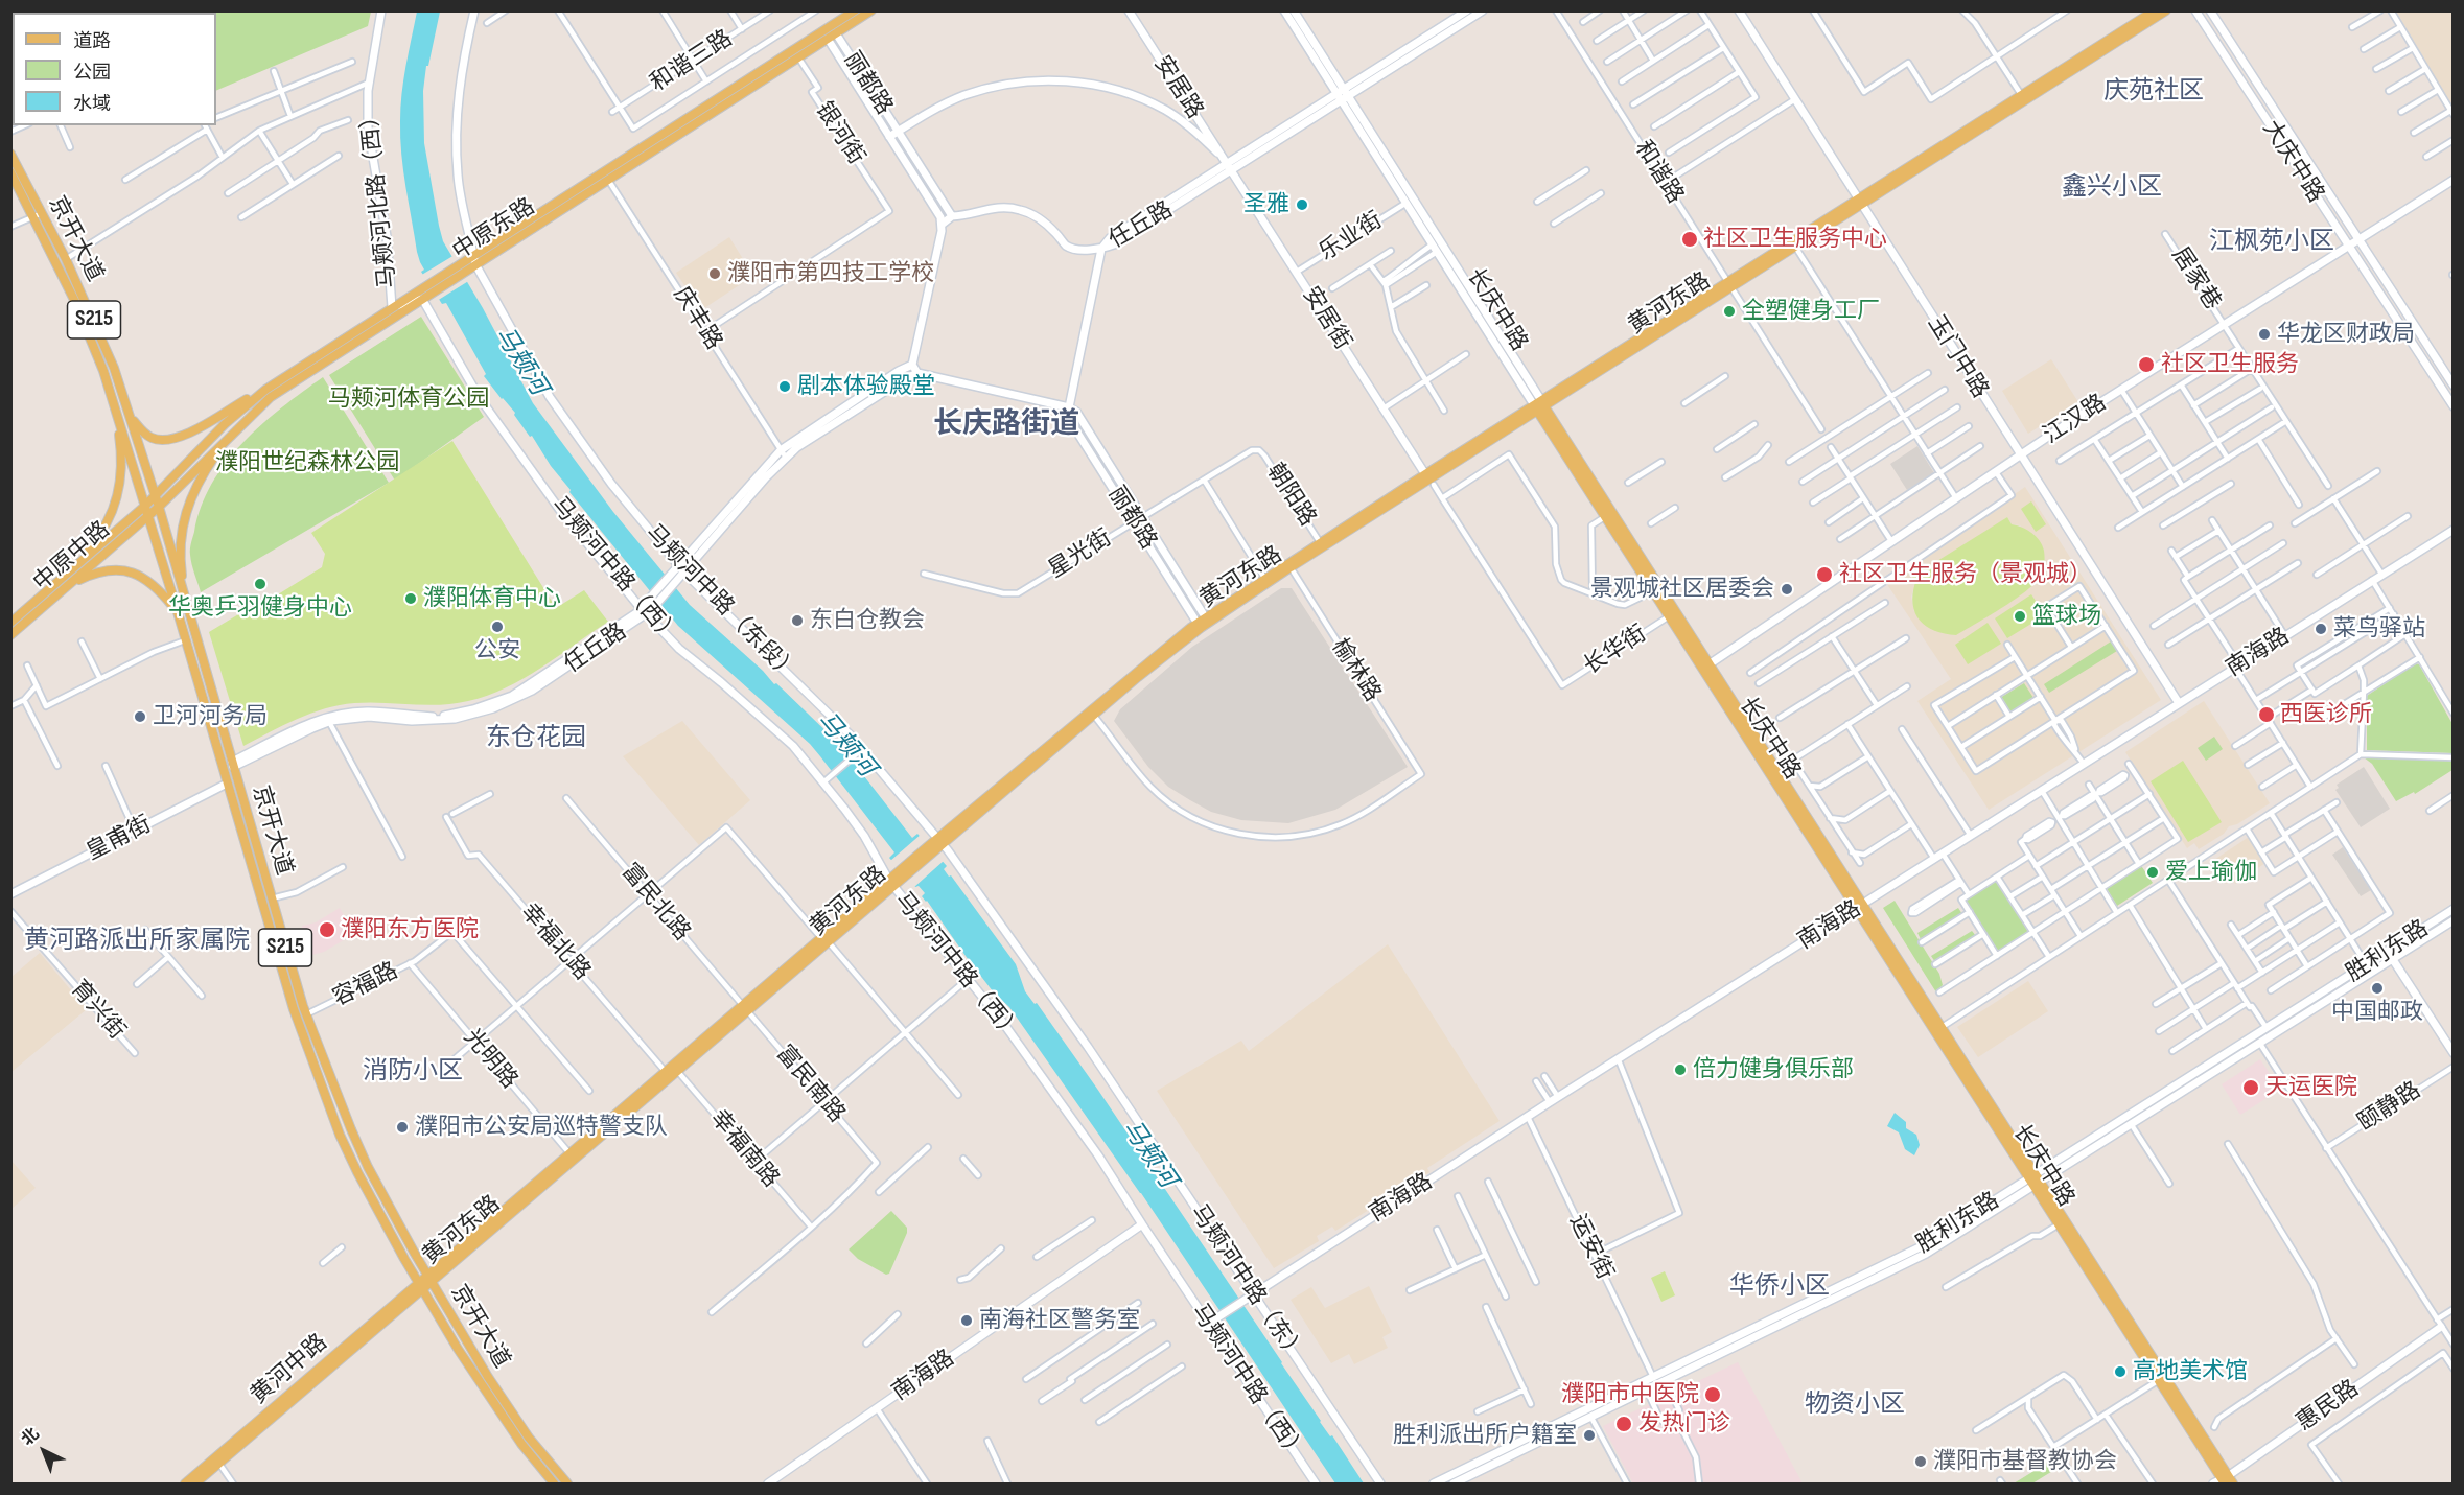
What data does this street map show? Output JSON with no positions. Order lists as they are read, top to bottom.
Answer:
{
  "streets": {
    "main road": [
      "中原东路",
      "京开大道",
      "黄河东路",
      "长庆中路",
      "S215",
      "中原中路",
      "黄河中路"
    ],
    "street": [
      "和谐三路",
      "丽都路",
      "安居路",
      "银河街",
      "大庆中路",
      "和谐路",
      "马颊河北路（西）",
      "任丘路",
      "乐业街",
      "居家巷",
      "庆丰路",
      "安居街",
      "玉门中路",
      "江汉路",
      "朝阳路",
      "星光街",
      "马颊河中路（西）",
      "马颊河中路（东段）",
      "长华街",
      "南海路",
      "榆林路",
      "皇甫街",
      "富民北路",
      "幸福北路",
      "胜利东路",
      "容福路",
      "育兴街",
      "光明路",
      "富民南路",
      "颐静路",
      "幸福南路",
      "运安街",
      "马颊河中路（东）",
      "惠民路"
    ]
  },
  "crossings": [
    ["丽都路", "中原东路"],
    ["丽都路", "黄河东路"],
    ["丽都路", "星光街"],
    ["安居路", "任丘路"],
    ["安居路", "安居街"],
    ["银河街", "中原东路"],
    ["银河街", "庆丰路"],
    ["大庆中路", "江汉路"],
    ["和谐路", "黄河东路"],
    ["马颊河北路（西）", "中原东路"],
    ["任丘路", "京开大道"],
    ["任丘路", "长庆中路"],
    ["任丘路", "庆丰路"],
    ["任丘路", "安居街"],
    ["任丘路", "马颊河中路（西）"],
    ["任丘路", "马颊河中路（东段）"],
    ["中原东路", "京开大道"],
    ["中原东路", "庆丰路"],
    ["中原东路", "中原中路"],
    ["中原东路", "马颊河中路（西）"],
    ["中原东路", "马颊河中路（东段）"],
    ["乐业街", "长庆中路"],
    ["乐业街", "安居街"],
    ["京开大道", "黄河东路"],
    ["京开大道", "中原中路"],
    ["京开大道", "皇甫街"],
    ["京开大道", "容福路"],
    ["京开大道", "黄河中路"],
    ["居家巷", "江汉路"],
    ["黄河东路", "长庆中路"],
    ["黄河东路", "安居街"],
    ["黄河东路", "玉门中路"],
    ["黄河东路", "朝阳路"],
    ["黄河东路", "马颊河中路（西）"],
    ["黄河东路", "马颊河中路（东段）"],
    ["黄河东路", "榆林路"],
    ["黄河东路", "富民北路"],
    ["黄河东路", "幸福北路"],
    ["黄河东路", "光明路"],
    ["黄河东路", "富民南路"],
    ["黄河东路", "幸福南路"],
    ["黄河东路", "马颊河中路（东）"],
    ["黄河东路", "黄河中路"],
    ["长庆中路", "江汉路"],
    ["长庆中路", "长华街"],
    ["长庆中路", "南海路"],
    ["长庆中路", "胜利东路"],
    ["长庆中路", "惠民路"],
    ["玉门中路", "江汉路"],
    ["玉门中路", "南海路"],
    ["朝阳路", "星光街"],
    ["马颊河中路（西）", "南海路"],
    ["马颊河中路（东段）", "马颊河中路（东）"],
    ["南海路", "运安街"],
    ["南海路", "马颊河中路（东）"],
    ["富民北路", "富民南路"],
    ["胜利东路", "运安街"],
    ["容福路", "光明路"],
    ["富民南路", "幸福南路"]
  ],
  "districts": [
    "庆苑社区",
    "鑫兴小区",
    "江枫苑小区",
    "长庆路街道",
    "东仓花园",
    "黄河路派出所家属院",
    "消防小区",
    "华侨小区",
    "物资小区"
  ],
  "water": ["马颊河"],
  "parks": ["马颊河体育公园", "濮阳世纪森林公园"],
  "places": [
    "圣雅",
    "社区卫生服务中心",
    "濮阳市第四技工学校",
    "全塑健身工厂",
    "华龙区财政局",
    "社区卫生服务",
    "剧本体验殿堂",
    "社区卫生服务（景观城）",
    "华奥乒羽健身中心",
    "景观城社区居委会",
    "濮阳体育中心",
    "篮球场",
    "东白仓教会",
    "公安",
    "菜鸟驿站",
    "西医诊所",
    "卫河河务局",
    "爱上瑜伽",
    "濮阳东方医院",
    "中国邮政",
    "倍力健身俱乐部",
    "天运医院",
    "濮阳市公安局巡特警支队",
    "南海社区警务室",
    "高地美术馆",
    "濮阳市中医院",
    "发热门诊",
    "胜利派出所户籍室",
    "濮阳市基督教协会"
  ],
  "legend": ["道路", "公园", "水域"],
  "north": "top left"
}
